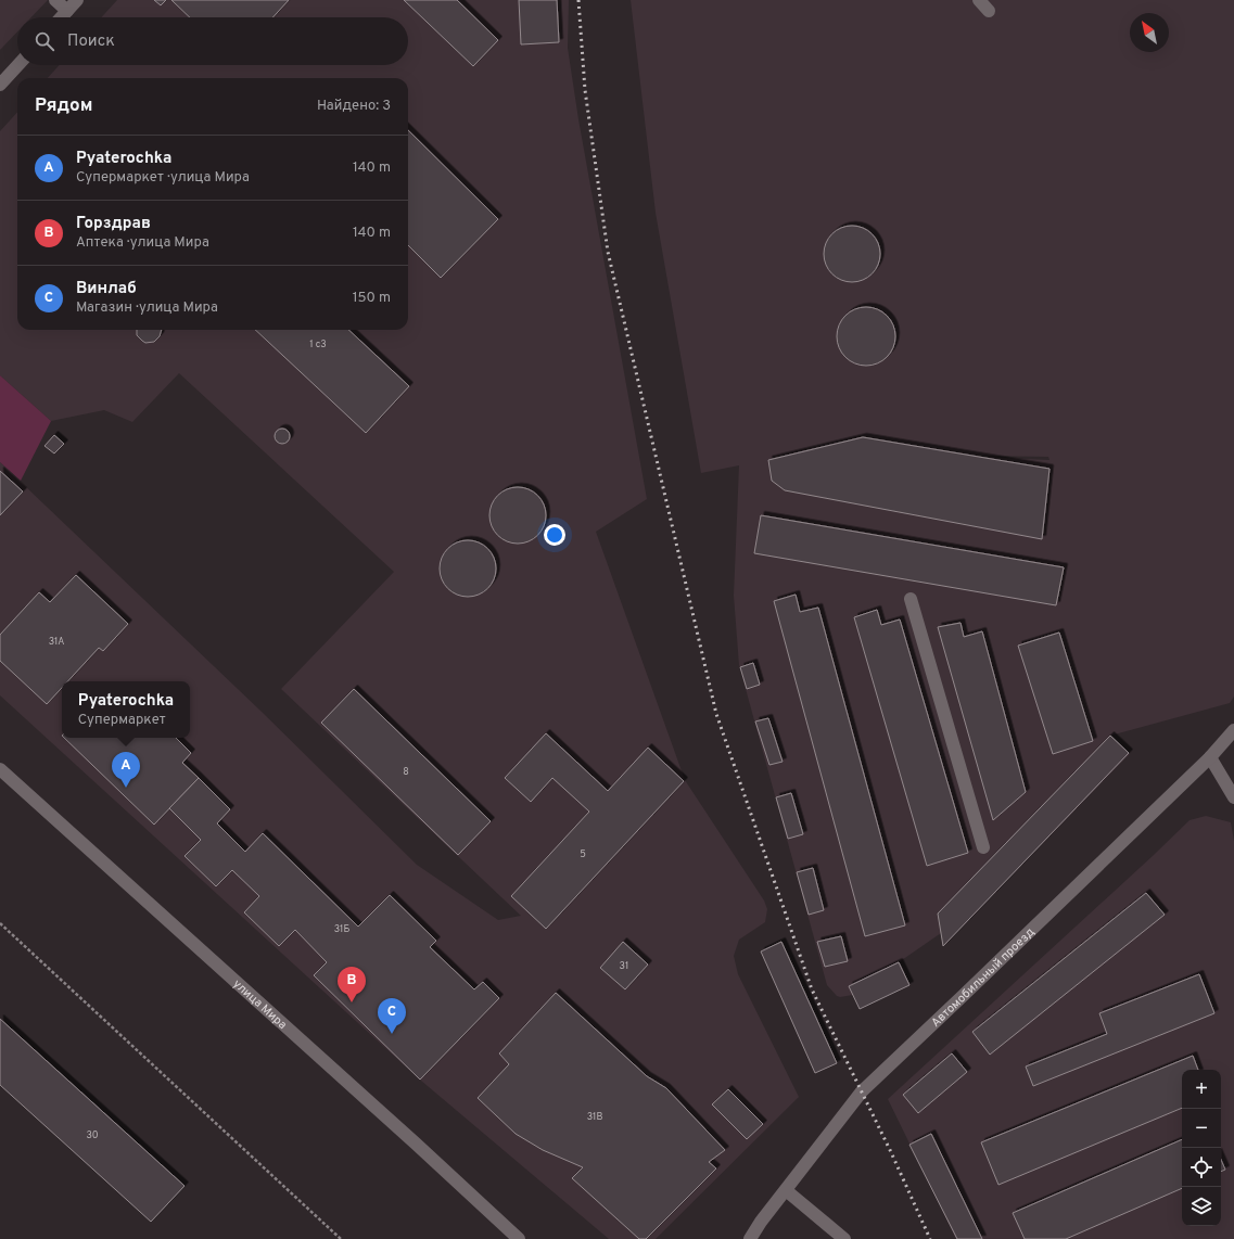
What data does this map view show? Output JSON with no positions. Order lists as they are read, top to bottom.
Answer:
{
  "streets": {
    "main road": ["Автомобильный проезд", "улица Мира"]
  },
  "house_numbers": [
    "1 с3",
    "31А",
    "8",
    "5",
    "31Б",
    "31",
    "31В",
    "30"
  ],
  "north": "top left",
  "page": {
    "search": "Поиск",
    "heading": ["Рядом", "Найдено: 3"],
    "list": [
      {
        "mark": "A",
        "name": "Pyaterochka",
        "note": "Супермаркет · улица Мира",
        "value": "140 m"
      },
      {
        "mark": "B",
        "name": "Горздрав",
        "note": "Аптека · улица Мира",
        "value": "140 m"
      },
      {
        "mark": "C",
        "name": "Винлаб",
        "note": "Магазин · улица Мира",
        "value": "150 m"
      }
    ],
    "popup": ["Pyaterochka", "Супермаркет"],
    "pins": ["A", "B", "C"],
    "map_buttons": ["+", "−"]
  }
}
